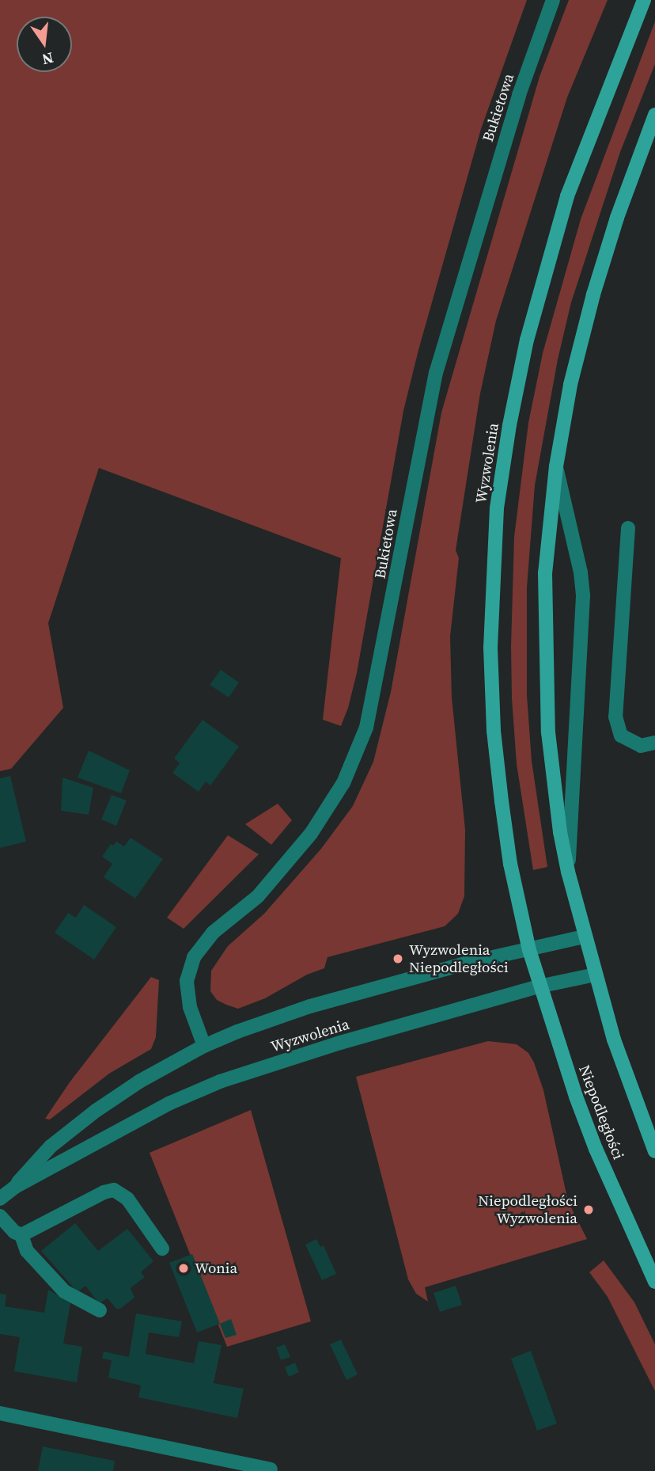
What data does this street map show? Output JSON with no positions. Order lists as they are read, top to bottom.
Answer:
{
  "streets": {
    "main road": ["Wyzwolenia", "Niepodległości"],
    "street": ["Bukietowa"]
  },
  "crossings": [
    ["Bukietowa", "Wyzwolenia"],
    ["Wyzwolenia", "Niepodległości"]
  ],
  "places": ["Wyzwolenia Niepodległości", "Niepodległości Wyzwolenia", "Wonia"],
  "north": "bottom"
}
